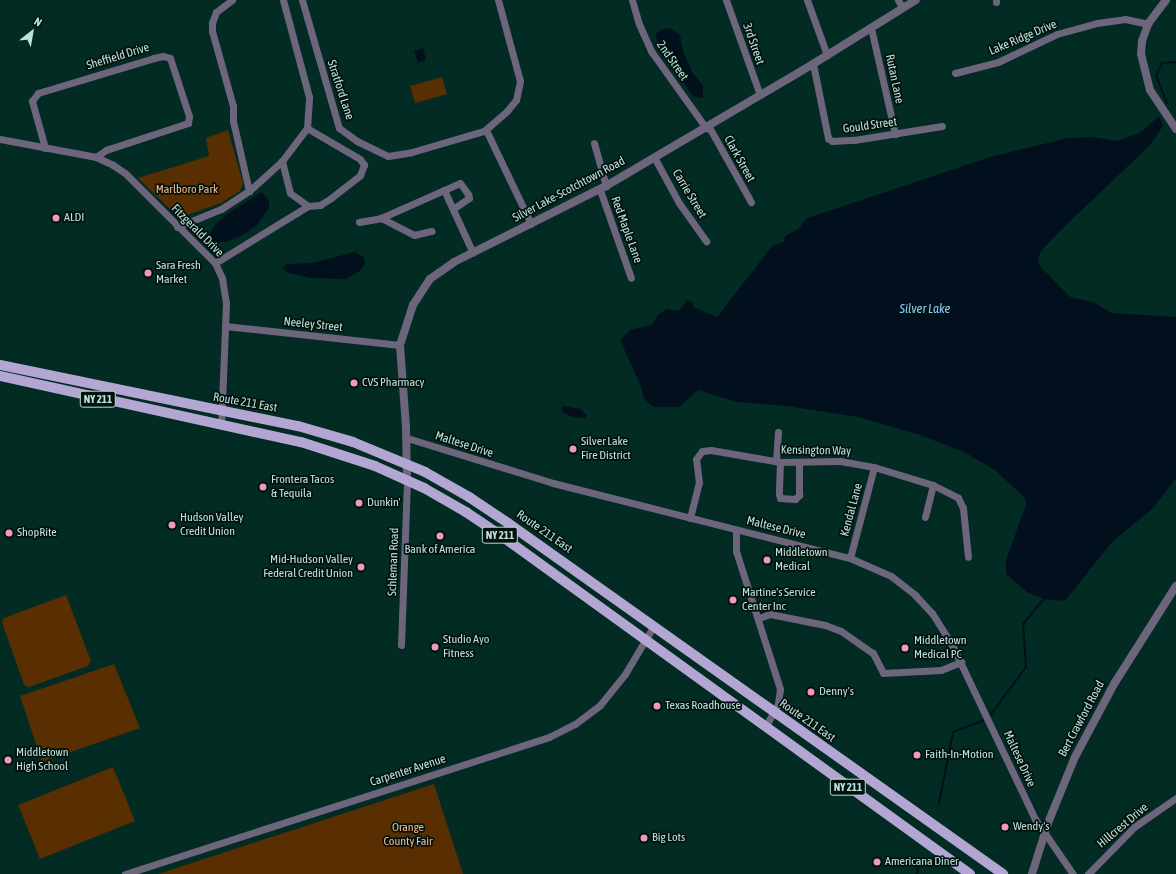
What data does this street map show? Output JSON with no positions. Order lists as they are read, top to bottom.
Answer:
{
  "streets": {
    "main road": ["NY 211", "Route 211 East"],
    "street": [
      "Lake Ridge Drive",
      "3rd Street",
      "Sheffield Drive",
      "2nd Street",
      "Rutan Lane",
      "Stratford Lane",
      "Gould Street",
      "Clark Street",
      "Silver Lake-Scotchtown Road",
      "Carrie Street",
      "Red Maple Lane",
      "Fitzgerald Drive",
      "Neeley Street",
      "Maltese Drive",
      "Kensington Way",
      "Kendal Lane",
      "Schleman Road",
      "Bert Crawford Road",
      "Carpenter Avenue",
      "Hillcrest Drive"
    ]
  },
  "crossings": [
    ["3rd Street", "Silver Lake-Scotchtown Road"],
    ["Sheffield Drive", "Fitzgerald Drive"],
    ["2nd Street", "Clark Street"],
    ["2nd Street", "Silver Lake-Scotchtown Road"],
    ["Rutan Lane", "Gould Street"],
    ["Rutan Lane", "Silver Lake-Scotchtown Road"],
    ["Gould Street", "Silver Lake-Scotchtown Road"],
    ["Clark Street", "Silver Lake-Scotchtown Road"],
    ["Silver Lake-Scotchtown Road", "Carrie Street"],
    ["Silver Lake-Scotchtown Road", "Red Maple Lane"],
    ["Silver Lake-Scotchtown Road", "Neeley Street"],
    ["Silver Lake-Scotchtown Road", "NY 211"],
    ["Silver Lake-Scotchtown Road", "Route 211 East"],
    ["Silver Lake-Scotchtown Road", "Maltese Drive"],
    ["Silver Lake-Scotchtown Road", "Schleman Road"],
    ["Fitzgerald Drive", "Neeley Street"],
    ["Fitzgerald Drive", "NY 211"],
    ["Fitzgerald Drive", "Route 211 East"],
    ["NY 211", "Schleman Road"],
    ["NY 211", "Carpenter Avenue"],
    ["Route 211 East", "Carpenter Avenue"],
    ["Maltese Drive", "Kensington Way"],
    ["Maltese Drive", "Kendal Lane"],
    ["Maltese Drive", "Bert Crawford Road"],
    ["Kensington Way", "Kendal Lane"]
  ],
  "water": ["Silver Lake"],
  "parks": ["Marlboro Park", "Orange County Fair"],
  "places": [
    "ALDI",
    "Sara Fresh Market",
    "CVS Pharmacy",
    "Silver Lake Fire District",
    "Frontera Tacos & Tequila",
    "Dunkin'",
    "Hudson Valley Credit Union",
    "ShopRite",
    "Bank of America",
    "Middletown Medical",
    "Mid-Hudson Valley Federal Credit Union",
    "Martine's Service Center Inc",
    "Studio Ayo Fitness",
    "Middletown Medical PC",
    "Denny's",
    "Texas Roadhouse",
    "Faith-In-Motion",
    "Middletown High School",
    "Wendy's",
    "Big Lots",
    "Americana Diner"
  ],
  "north": "top right"
}
